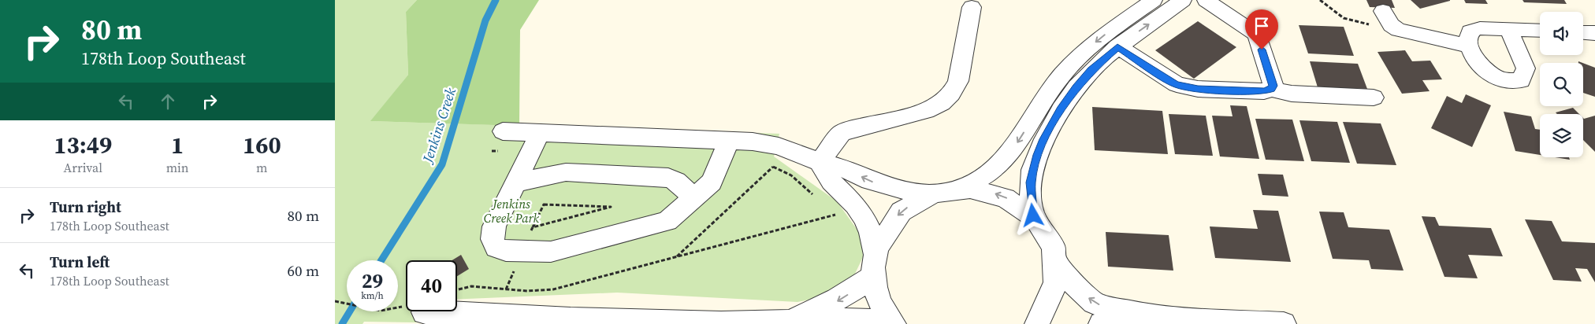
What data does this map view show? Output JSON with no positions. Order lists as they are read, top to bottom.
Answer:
{
  "water": ["Jenkins Creek"],
  "parks": ["Jenkins Creek Park"],
  "page": {
    "turn": ["80 m", "178th Loop Southeast"],
    "eta": [
      "13:49",
      "Arrival",
      "1",
      "min",
      "160",
      "m"
    ],
    "list": [
      {
        "name": "Turn right",
        "note": "178th Loop Southeast",
        "value": "80 m"
      },
      {
        "name": "Turn left",
        "note": "178th Loop Southeast",
        "value": "60 m"
      }
    ],
    "speed": "29 km/h",
    "limit": "40"
  }
}
